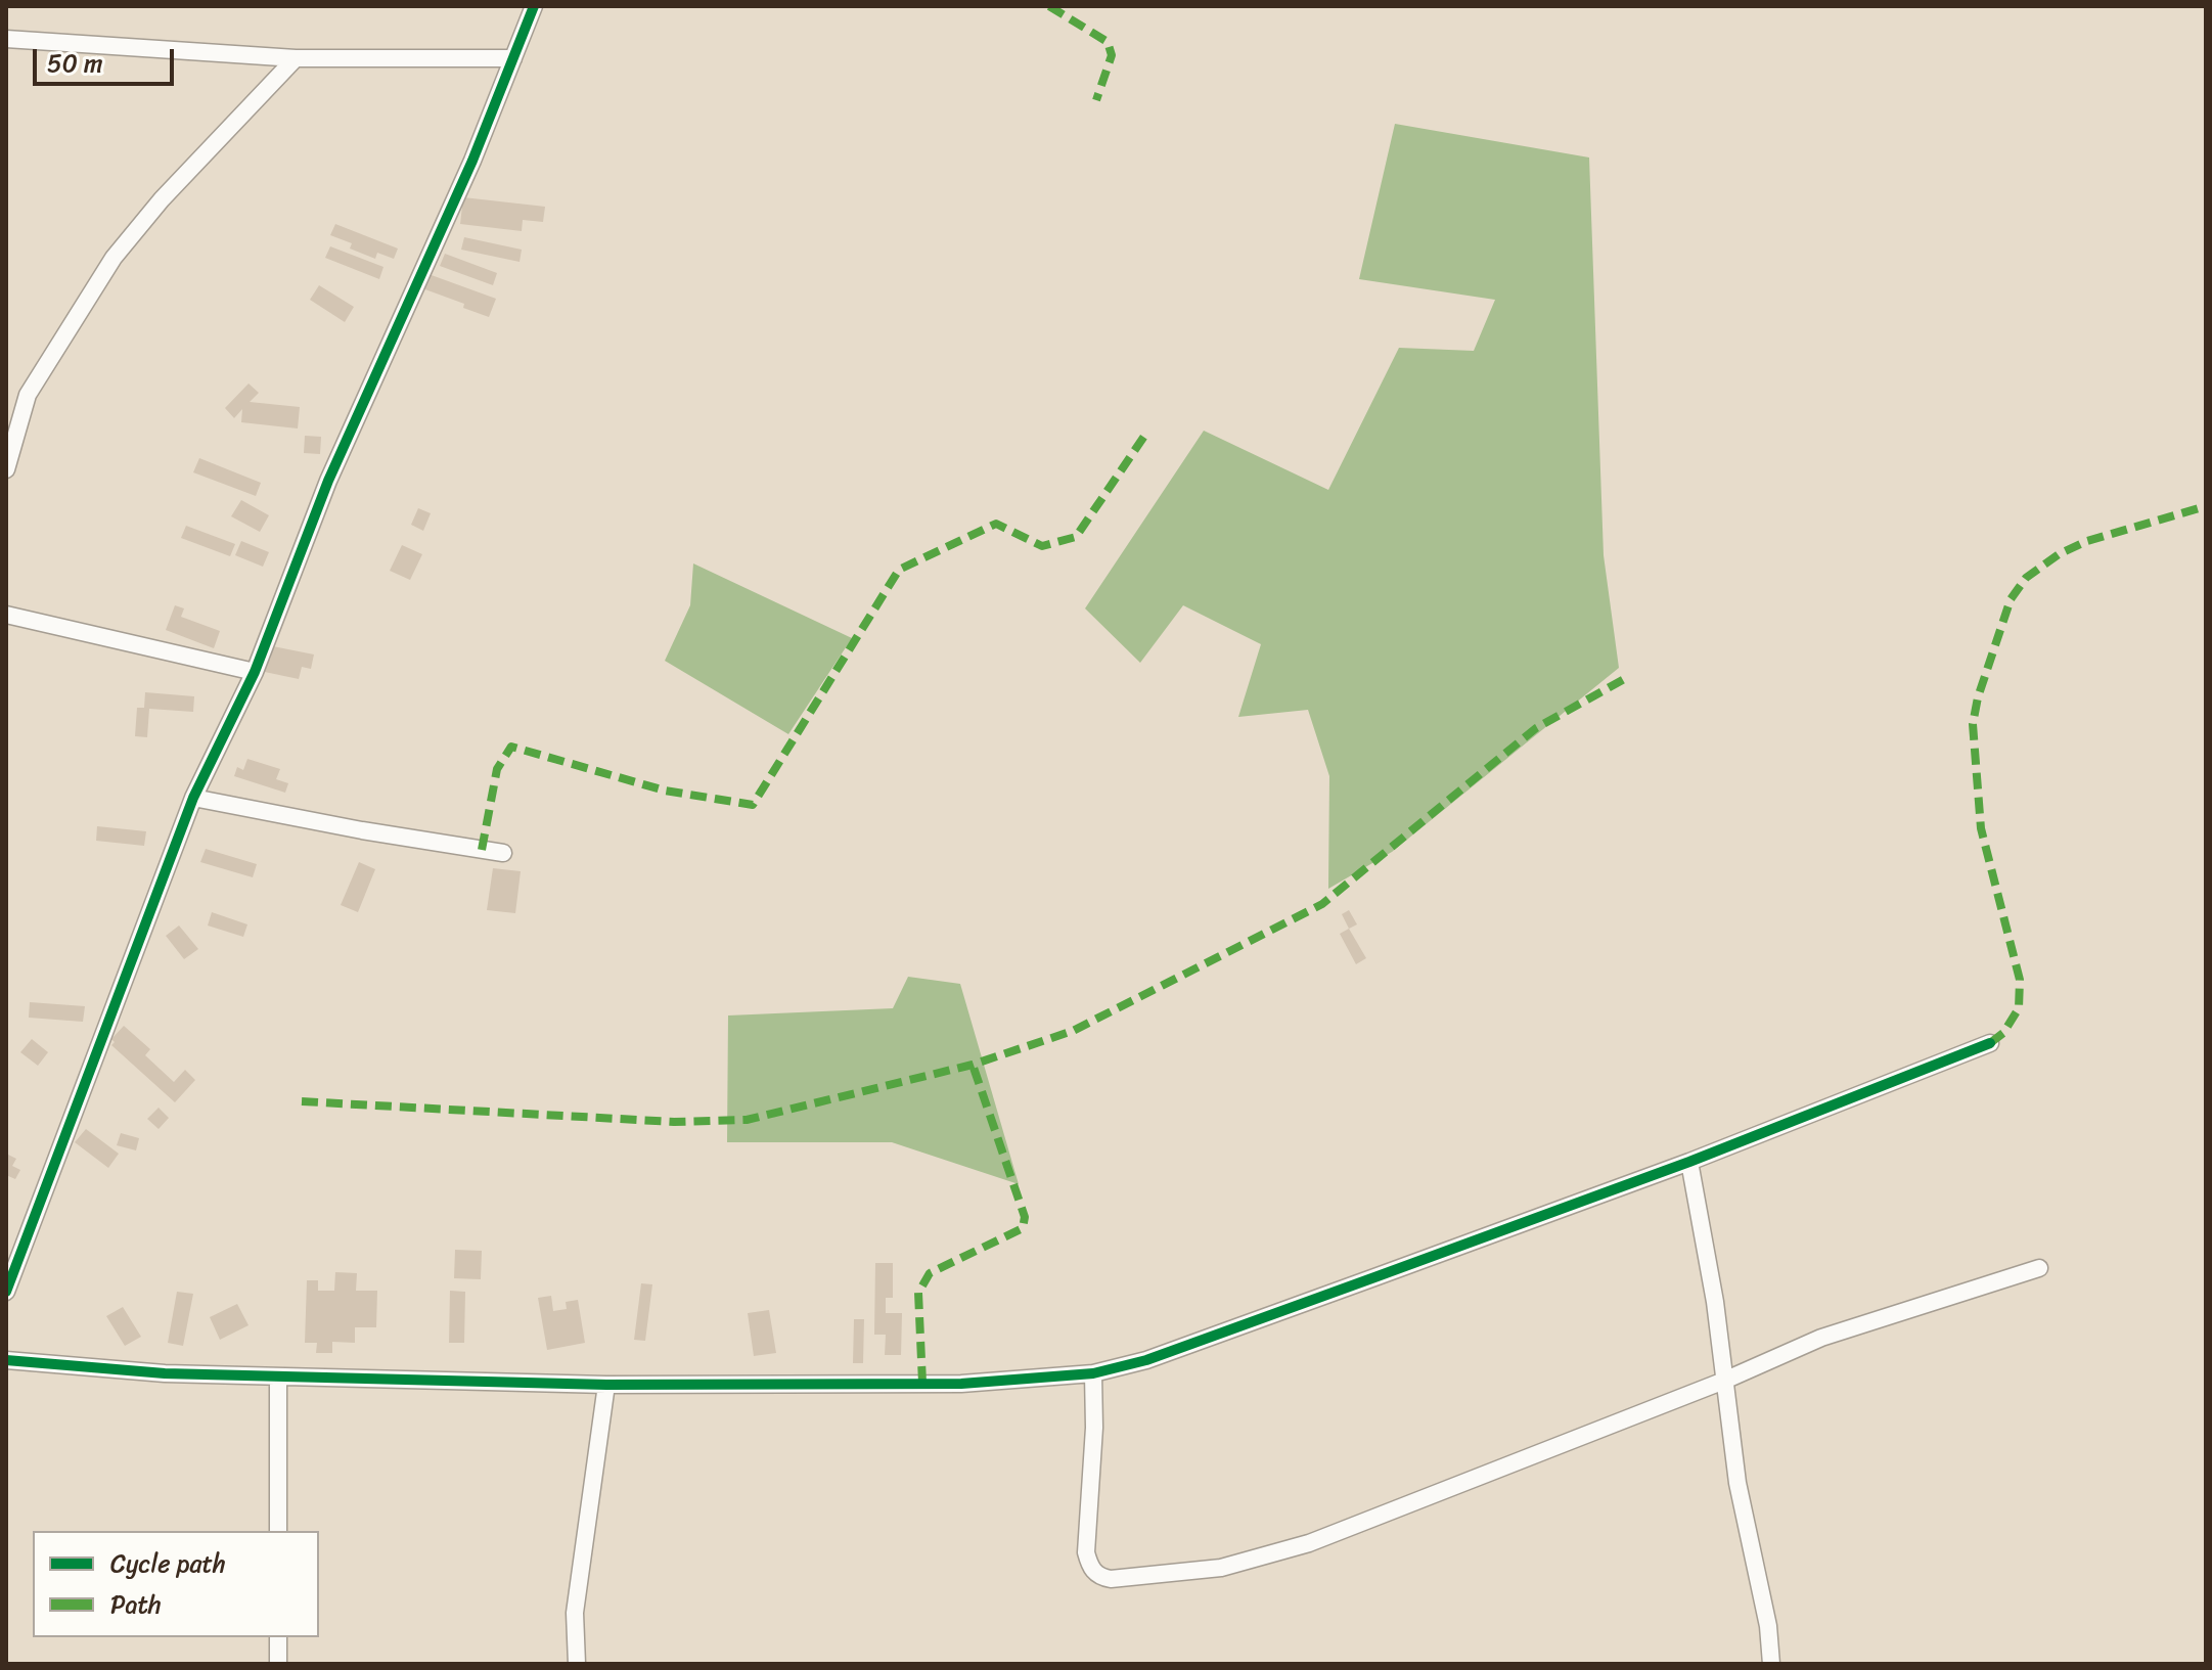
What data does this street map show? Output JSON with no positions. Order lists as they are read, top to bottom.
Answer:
{
  "legend": ["Cycle path", "Path"],
  "scale_bar": "50 m"
}
